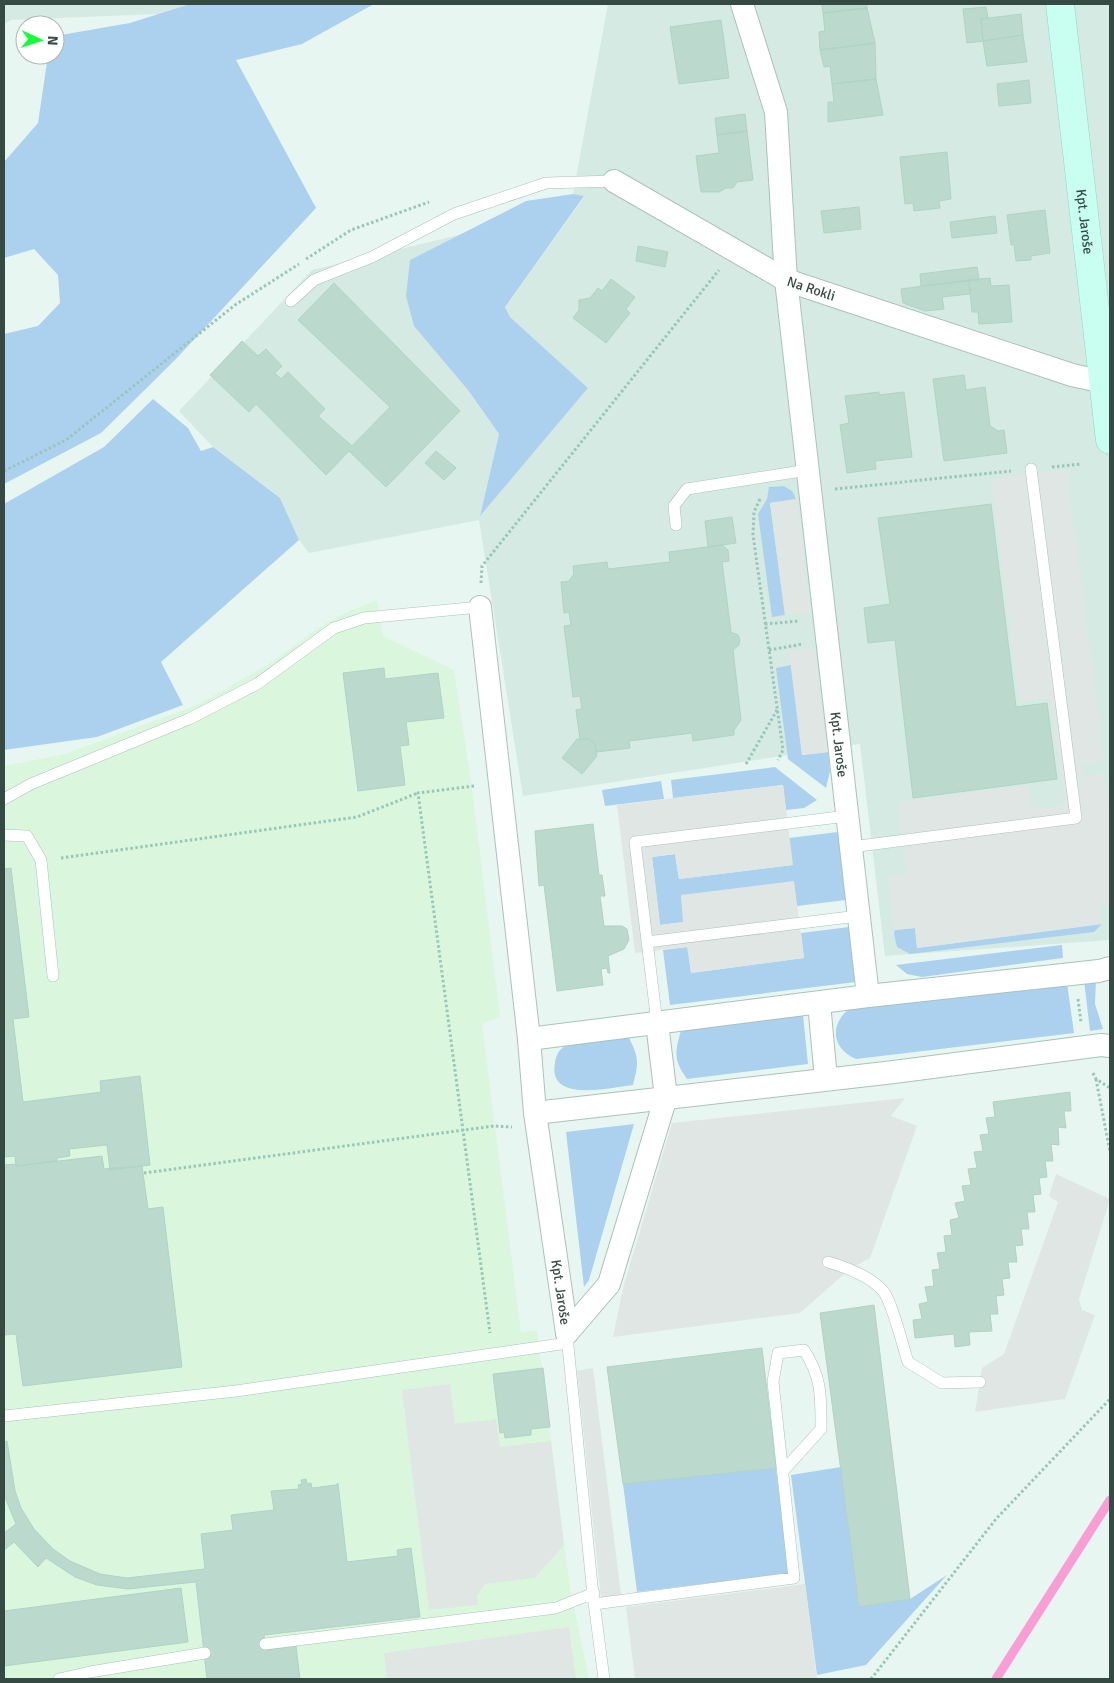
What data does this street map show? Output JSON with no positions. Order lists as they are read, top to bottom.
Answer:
{
  "streets": {
    "street": ["Kpt. Jaroše", "Na Rokli"]
  },
  "crossings": [
    ["Kpt. Jaroše", "Na Rokli"]
  ],
  "north": "right"
}
